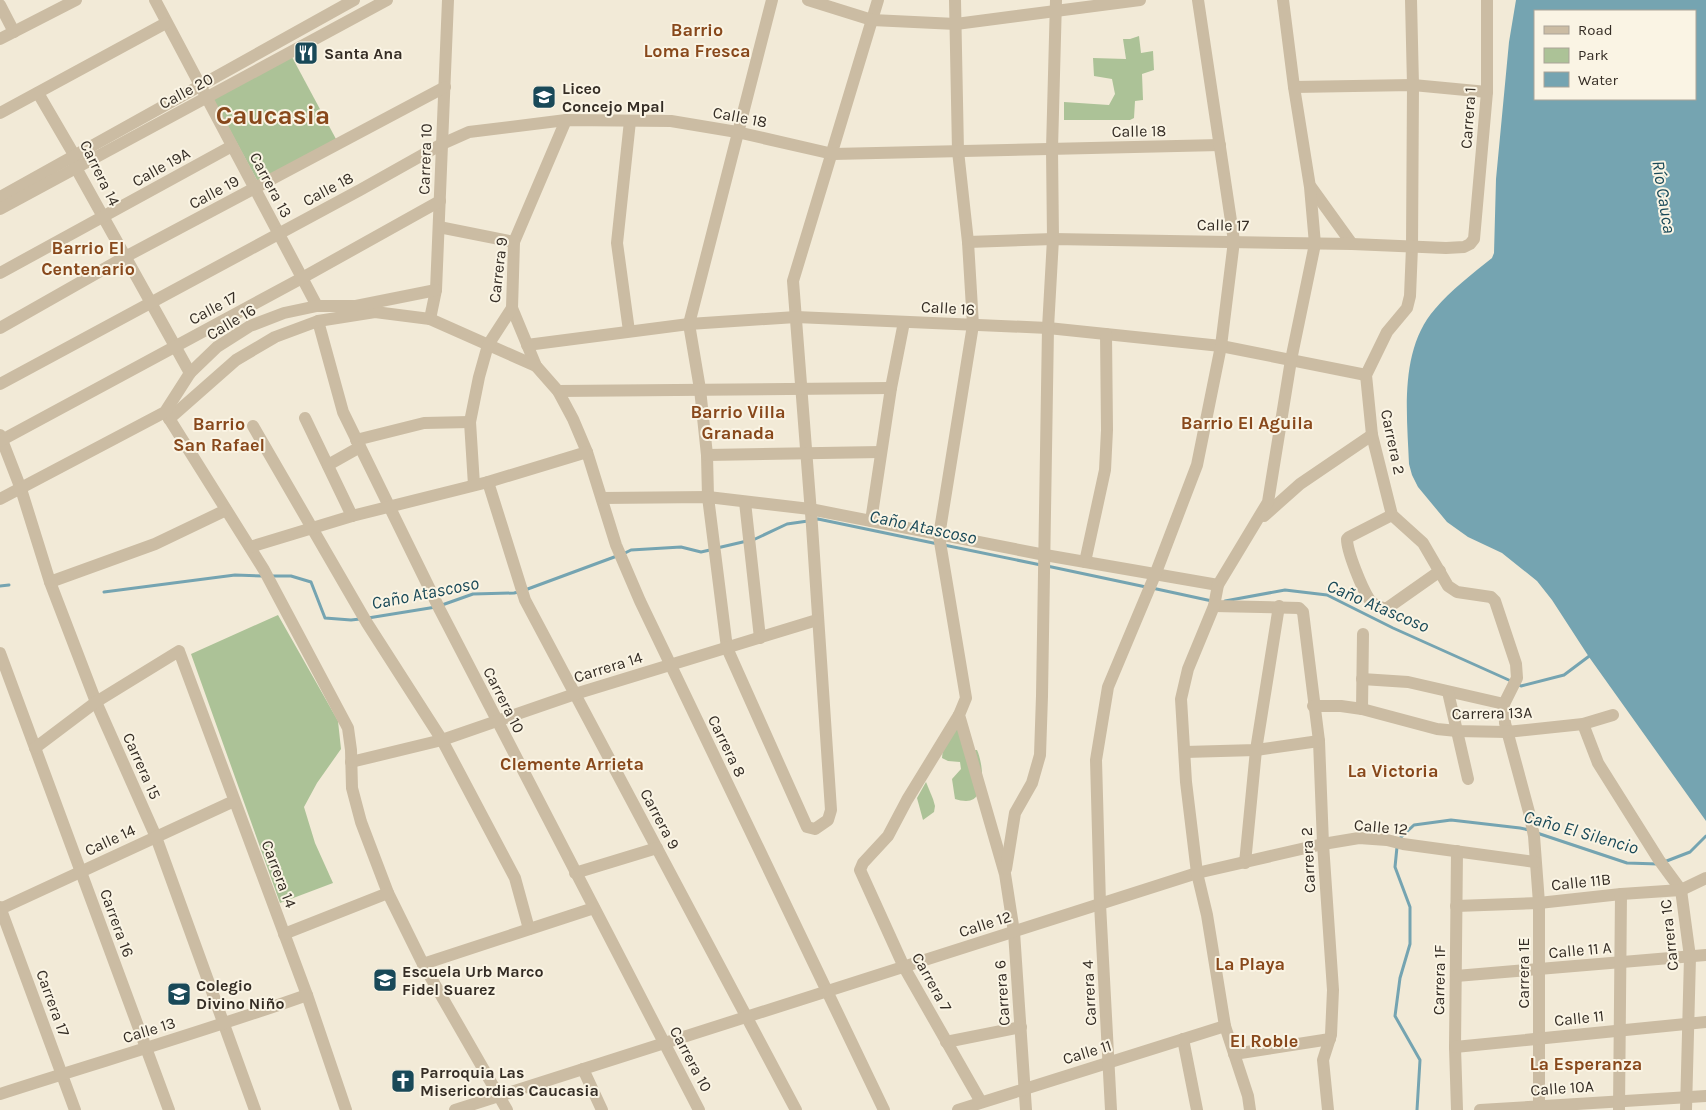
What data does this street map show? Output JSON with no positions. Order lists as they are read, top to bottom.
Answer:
{
  "streets": {
    "street": [
      "Calle 20",
      "Calle 18",
      "Carrera 1",
      "Carrera 10",
      "Calle 19A",
      "Carrera 14",
      "Carrera 13",
      "Calle 19",
      "Calle 17",
      "Carrera 9",
      "Calle 16",
      "Carrera 2",
      "Carrera 13A",
      "Carrera 8",
      "Carrera 15",
      "Calle 12",
      "Calle 14",
      "Calle 11B",
      "Carrera 16",
      "Carrera 1C",
      "Calle 11 A",
      "Carrera 1E",
      "Carrera 1F",
      "Carrera 7",
      "Carrera 6",
      "Carrera 4",
      "Carrera 17",
      "Calle 11",
      "Calle 13",
      "Calle 10A"
    ]
  },
  "crossings": [
    ["Calle 20", "Carrera 14"],
    ["Calle 20", "Carrera 13"],
    ["Calle 18", "Carrera 10"],
    ["Calle 18", "Carrera 14"],
    ["Calle 18", "Carrera 13"],
    ["Calle 18", "Carrera 9"],
    ["Calle 18", "Carrera 4"],
    ["Carrera 1", "Calle 17"],
    ["Carrera 10", "Carrera 14"],
    ["Carrera 10", "Calle 19"],
    ["Carrera 10", "Calle 17"],
    ["Carrera 10", "Calle 16"],
    ["Carrera 10", "Calle 12"],
    ["Calle 19A", "Carrera 14"],
    ["Calle 19A", "Carrera 13"],
    ["Carrera 14", "Calle 19"],
    ["Carrera 14", "Calle 17"],
    ["Carrera 14", "Carrera 9"],
    ["Carrera 14", "Calle 16"],
    ["Carrera 14", "Carrera 8"],
    ["Carrera 14", "Carrera 15"],
    ["Carrera 14", "Calle 14"],
    ["Carrera 14", "Calle 13"],
    ["Carrera 13", "Calle 19"],
    ["Carrera 13", "Calle 17"],
    ["Carrera 13", "Calle 16"],
    ["Calle 17", "Carrera 15"],
    ["Calle 17", "Carrera 4"],
    ["Carrera 9", "Calle 16"],
    ["Carrera 9", "Calle 12"],
    ["Calle 16", "Carrera 2"],
    ["Calle 16", "Carrera 8"],
    ["Calle 16", "Carrera 15"],
    ["Calle 16", "Carrera 4"],
    ["Carrera 2", "Carrera 13A"],
    ["Carrera 2", "Calle 12"],
    ["Carrera 13A", "Carrera 1C"],
    ["Carrera 13A", "Carrera 1E"],
    ["Carrera 8", "Calle 12"],
    ["Carrera 15", "Calle 14"],
    ["Carrera 15", "Calle 13"],
    ["Calle 12", "Carrera 1E"],
    ["Calle 12", "Carrera 1F"],
    ["Calle 12", "Carrera 7"],
    ["Calle 12", "Carrera 6"],
    ["Calle 12", "Carrera 4"],
    ["Calle 14", "Carrera 16"],
    ["Calle 14", "Carrera 17"],
    ["Calle 11B", "Carrera 1C"],
    ["Calle 11B", "Carrera 1E"],
    ["Calle 11B", "Carrera 1F"],
    ["Carrera 16", "Calle 13"],
    ["Carrera 1C", "Calle 11 A"],
    ["Carrera 1C", "Calle 11"],
    ["Carrera 1C", "Calle 10A"],
    ["Calle 11 A", "Carrera 1E"],
    ["Calle 11 A", "Carrera 1F"],
    ["Carrera 1E", "Calle 11"],
    ["Carrera 1E", "Calle 10A"],
    ["Carrera 1F", "Calle 11"],
    ["Carrera 7", "Calle 11"],
    ["Carrera 6", "Calle 11"],
    ["Carrera 4", "Calle 11"],
    ["Carrera 17", "Calle 13"]
  ],
  "districts": [
    "Barrio Loma Fresca",
    "Caucasia",
    "Barrio El Centenario",
    "Barrio Villa Granada",
    "Barrio El Aguila",
    "Barrio San Rafael",
    "Clemente Arrieta",
    "La Victoria",
    "La Playa",
    "El Roble",
    "La Esperanza"
  ],
  "water": ["Río Cauca", "Caño Atascoso", "Caño El Silencio"],
  "places": {
    "restaurant": ["Santa Ana"],
    "school or university": ["Liceo Concejo Mpal", "Escuela Urb Marco Fidel Suarez", "Colegio Divino Niño"],
    "church": ["Parroquia Las Misericordias Caucasia"]
  },
  "legend": ["Road", "Park", "Water"]
}
